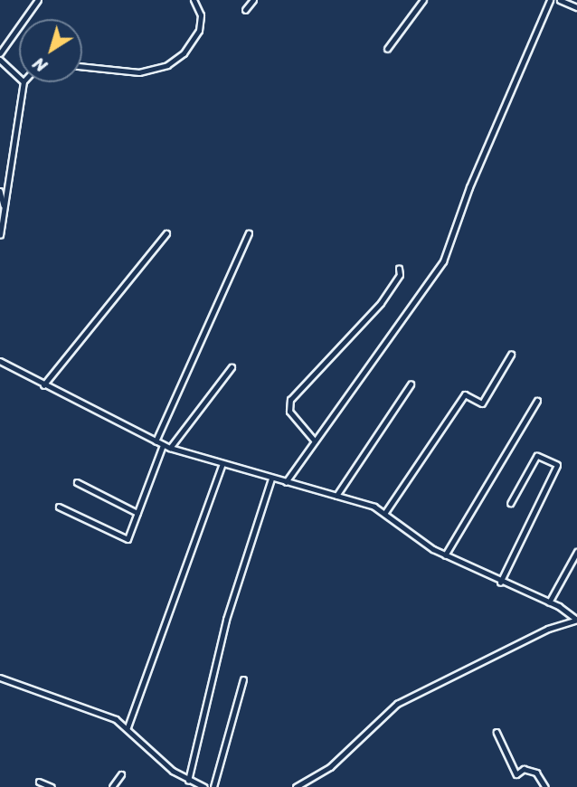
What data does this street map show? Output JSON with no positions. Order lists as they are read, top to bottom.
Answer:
{
  "north": "bottom left"
}
